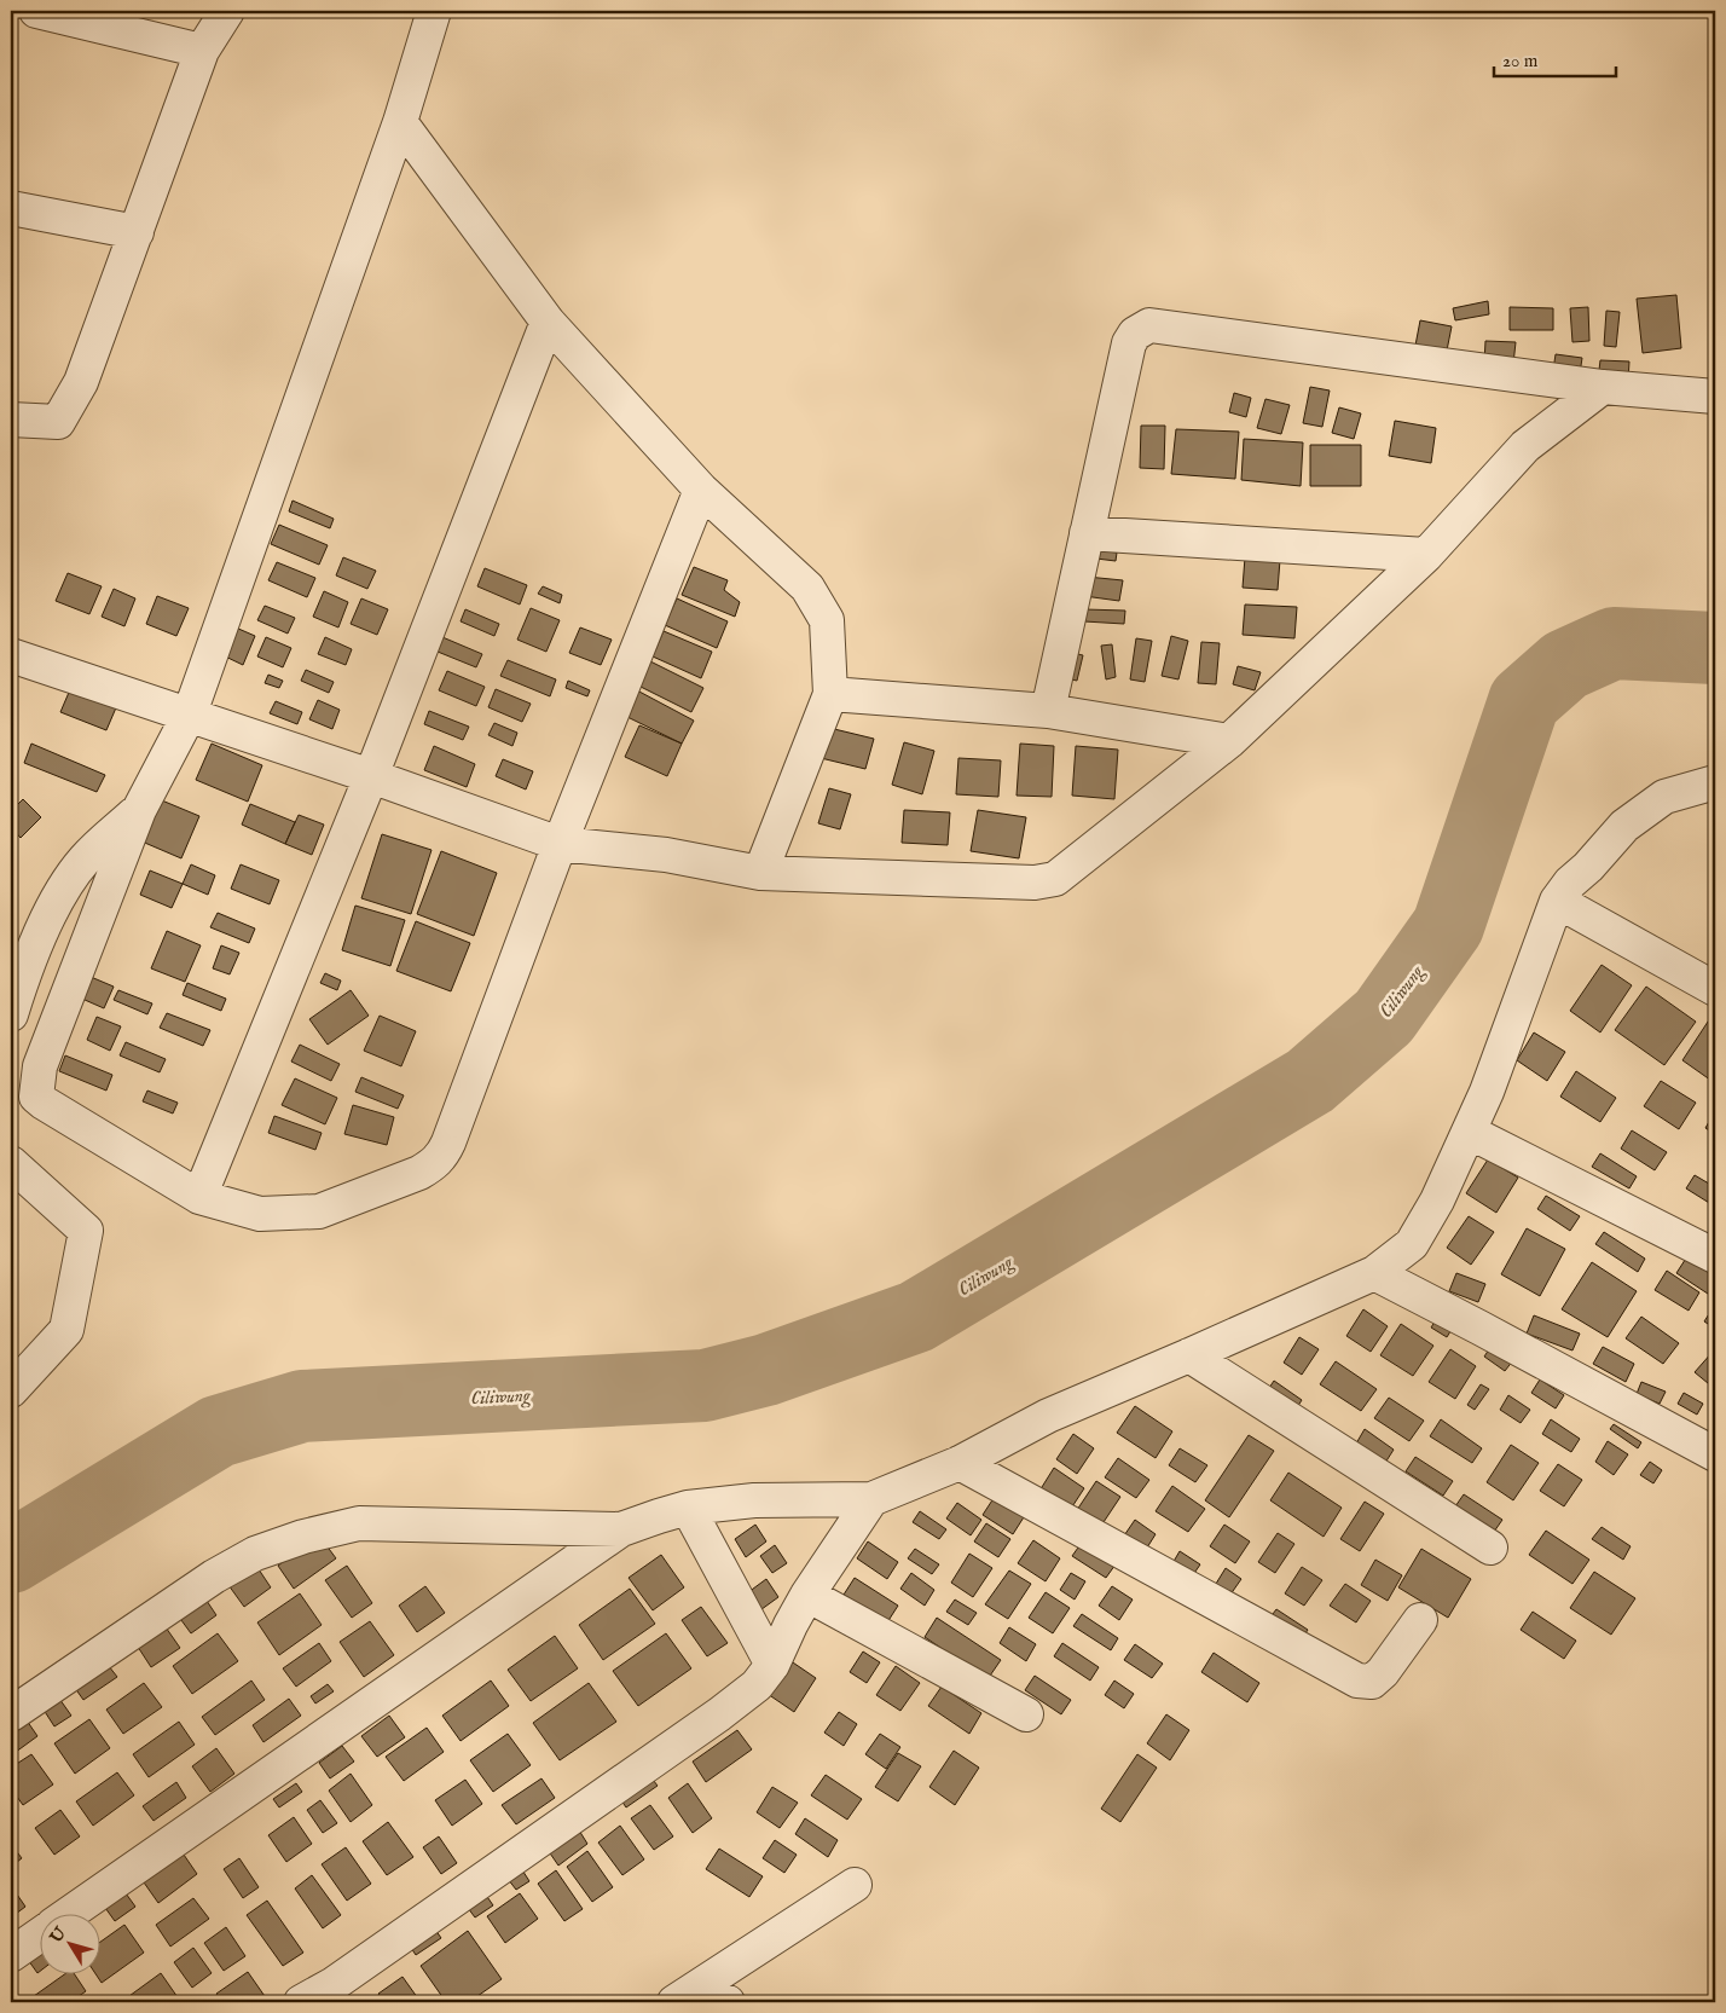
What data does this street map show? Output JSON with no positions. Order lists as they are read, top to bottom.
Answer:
{
  "water": ["Ciliwung"],
  "scale_bar": "20 m",
  "north": "top left"
}
